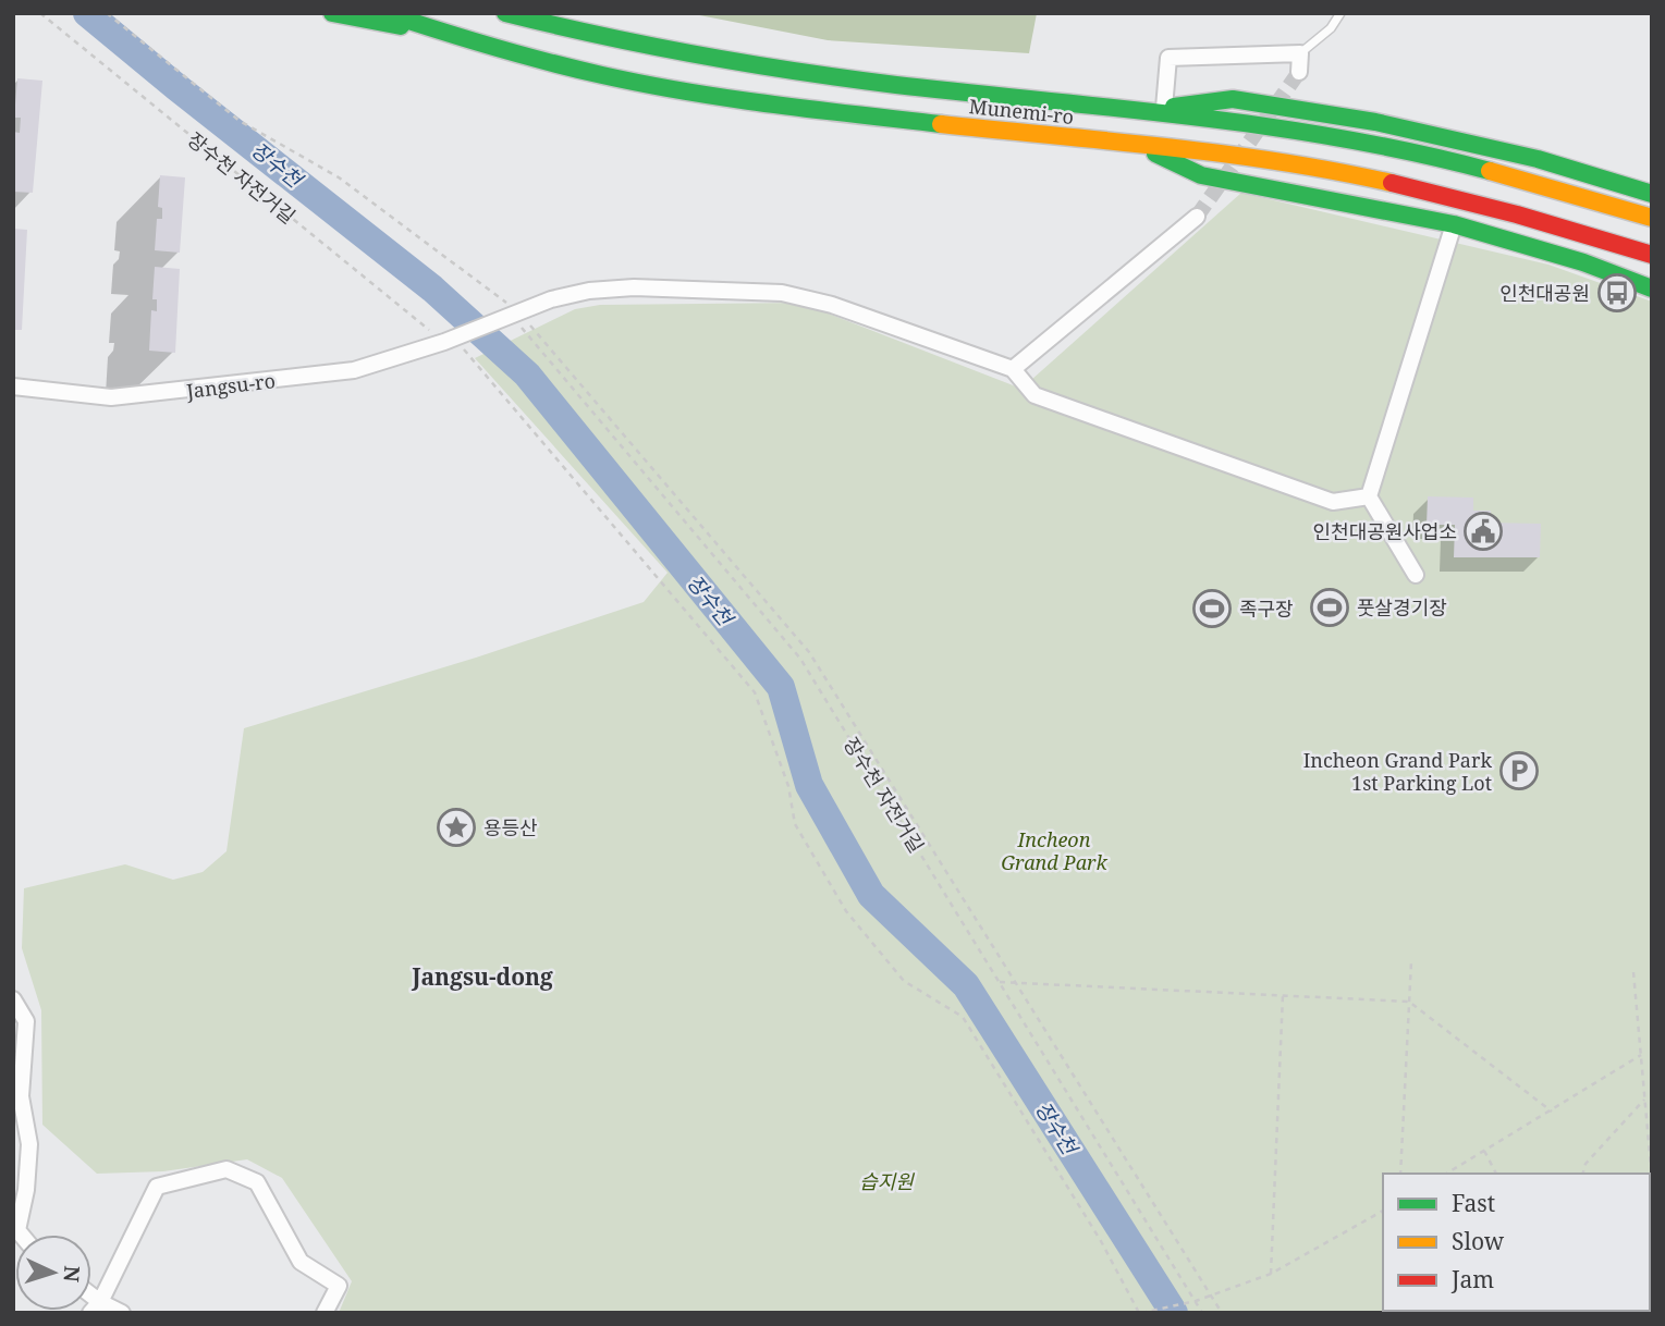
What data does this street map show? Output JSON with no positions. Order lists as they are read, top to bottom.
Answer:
{
  "streets": {
    "main road": ["Munemi-ro"],
    "street": ["Jangsu-ro"],
    "path": ["장수천 자전거길"]
  },
  "crossings": [
    ["장수천 자전거길", "Jangsu-ro"]
  ],
  "districts": ["Jangsu-dong"],
  "water": ["장수천"],
  "parks": ["Incheon Grand Park", "습지원"],
  "places": {
    "bus stop": ["인천대공원"],
    "public building": ["인천대공원사업소"],
    "sports": ["풋살경기장", "족구장"],
    "parking": ["Incheon Grand Park 1st Parking Lot"],
    "place": ["용등산"]
  },
  "legend": ["Fast", "Slow", "Jam"],
  "north": "right"
}
